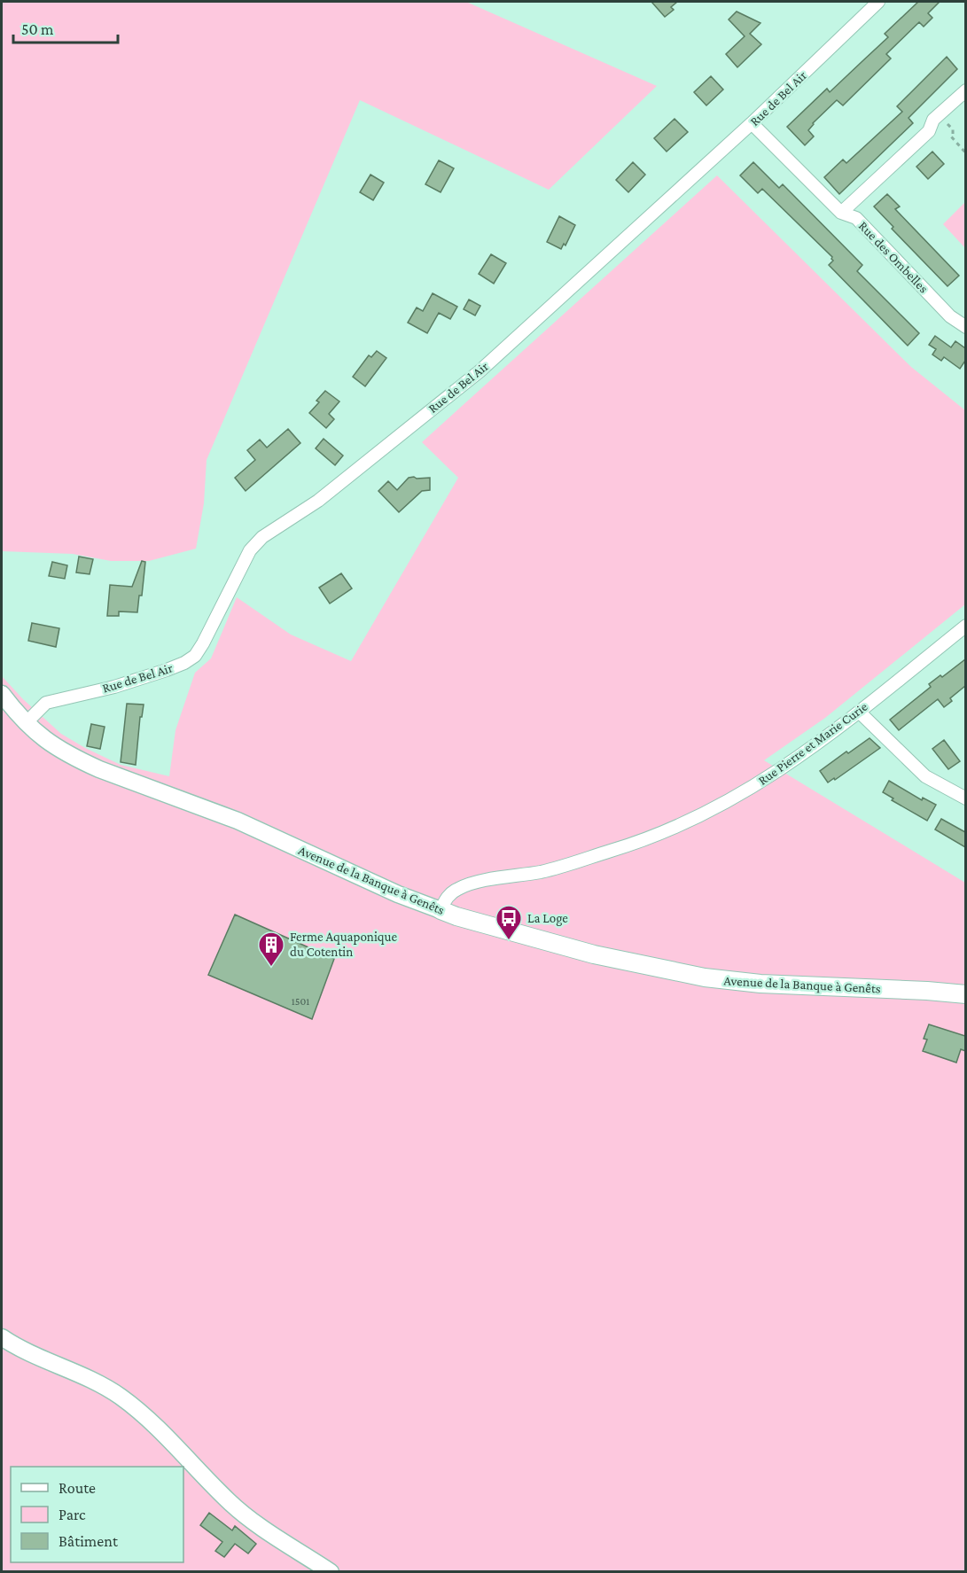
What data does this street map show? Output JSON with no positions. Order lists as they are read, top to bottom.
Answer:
{
  "streets": {
    "main road": ["Avenue de la Banque à Genêts"],
    "street": ["Rue de Bel Air", "Rue des Ombelles", "Rue Pierre et Marie Curie"]
  },
  "crossings": [
    ["Rue de Bel Air", "Rue des Ombelles"],
    ["Rue de Bel Air", "Avenue de la Banque à Genêts"],
    ["Rue Pierre et Marie Curie", "Avenue de la Banque à Genêts"]
  ],
  "places": {
    "bus stop": ["La Loge"],
    "building": ["Ferme Aquaponique du Cotentin"]
  },
  "house_numbers": ["1501"],
  "legend": ["Route", "Parc", "Bâtiment"],
  "scale_bar": "50 m"
}
